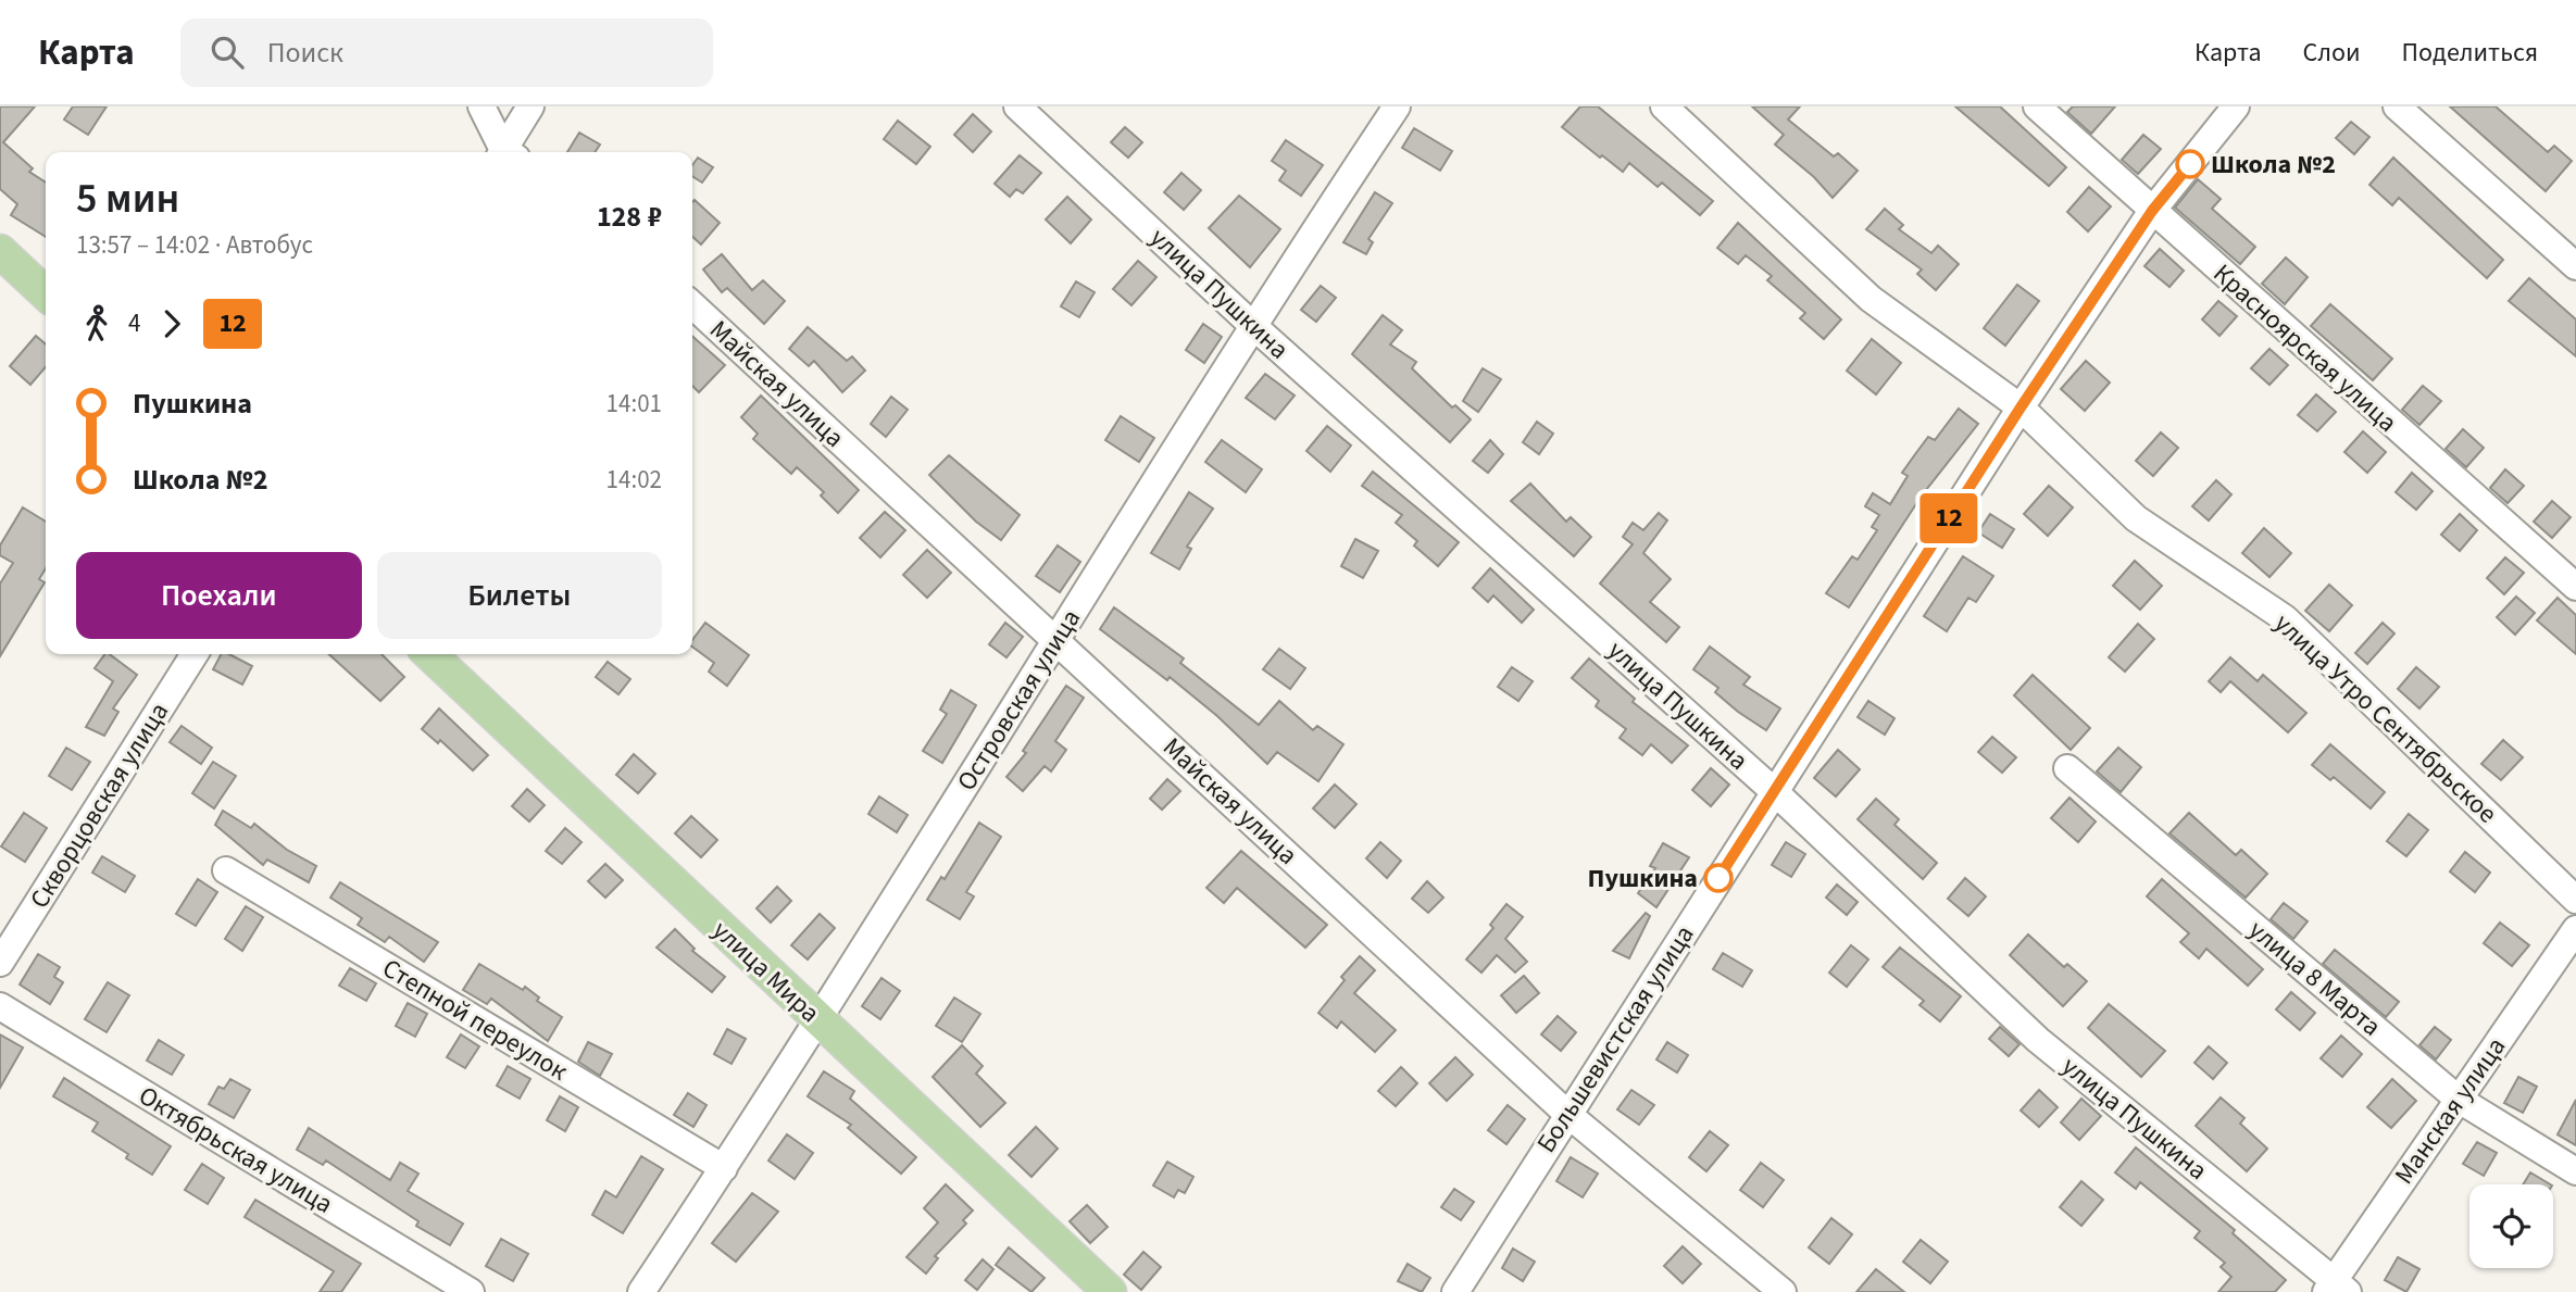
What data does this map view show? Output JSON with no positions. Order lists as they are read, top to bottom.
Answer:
{
  "streets": {
    "main road": ["улица Мира"],
    "street": [
      "улица Пушкина",
      "Красноярская улица",
      "Майская улица",
      "Островская улица",
      "улица Утро Сентябрьское",
      "Скворцовская улица",
      "улица 8 Марта",
      "Степной переулок",
      "Большевистская улица",
      "Манская улица",
      "Октябрьская улица"
    ]
  },
  "crossings": [
    ["улица Пушкина", "Островская улица"],
    ["улица Пушкина", "Большевистская улица"],
    ["улица Пушкина", "Манская улица"],
    ["Красноярская улица", "Большевистская улица"],
    ["Майская улица", "Островская улица"],
    ["Майская улица", "Большевистская улица"],
    ["Островская улица", "улица Мира"],
    ["Островская улица", "Степной переулок"],
    ["улица Утро Сентябрьское", "Большевистская улица"],
    ["улица 8 Марта", "Манская улица"]
  ],
  "places": ["Школа №2", "Пушкина"],
  "lines": ["bus line 12"],
  "page": {
    "header": "Карта",
    "search": "Поиск",
    "nav": ["Карта", "Слои", "Поделиться"],
    "on_map": "12",
    "heading": ["5 мин", "13:57 – 14:02 · Автобус", "128 ₽"],
    "legs": ["4", "12"],
    "list": [
      {
        "name": "Пушкина",
        "value": "14:01"
      },
      {
        "name": "Школа №2",
        "value": "14:02"
      }
    ],
    "buttons": ["Поехали", "Билеты"]
  }
}
